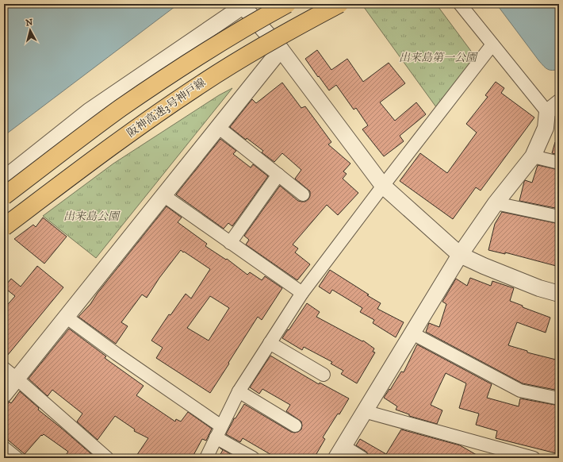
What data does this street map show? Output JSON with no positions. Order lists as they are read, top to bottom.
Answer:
{
  "streets": {
    "highway": ["阪神高速3号神戸線"]
  },
  "parks": ["出来島第一公園", "出来島公園"],
  "north": "top"
}
